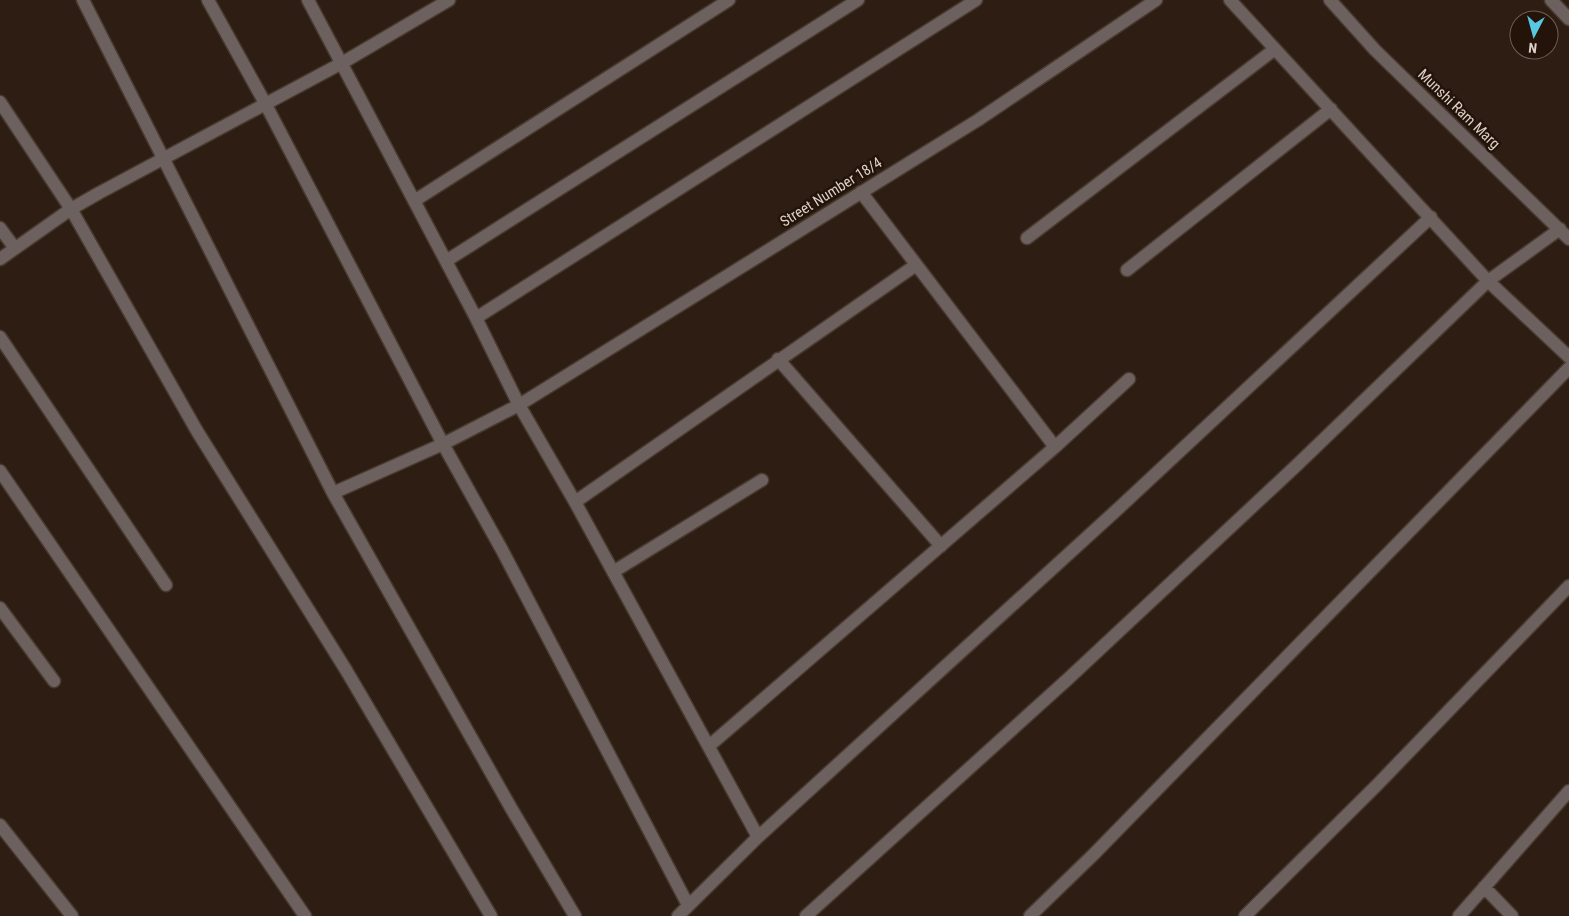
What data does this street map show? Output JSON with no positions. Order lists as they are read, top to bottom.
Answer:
{
  "streets": {
    "street": ["Munshi Ram Marg", "Street Number 18/4"]
  },
  "north": "bottom"
}
